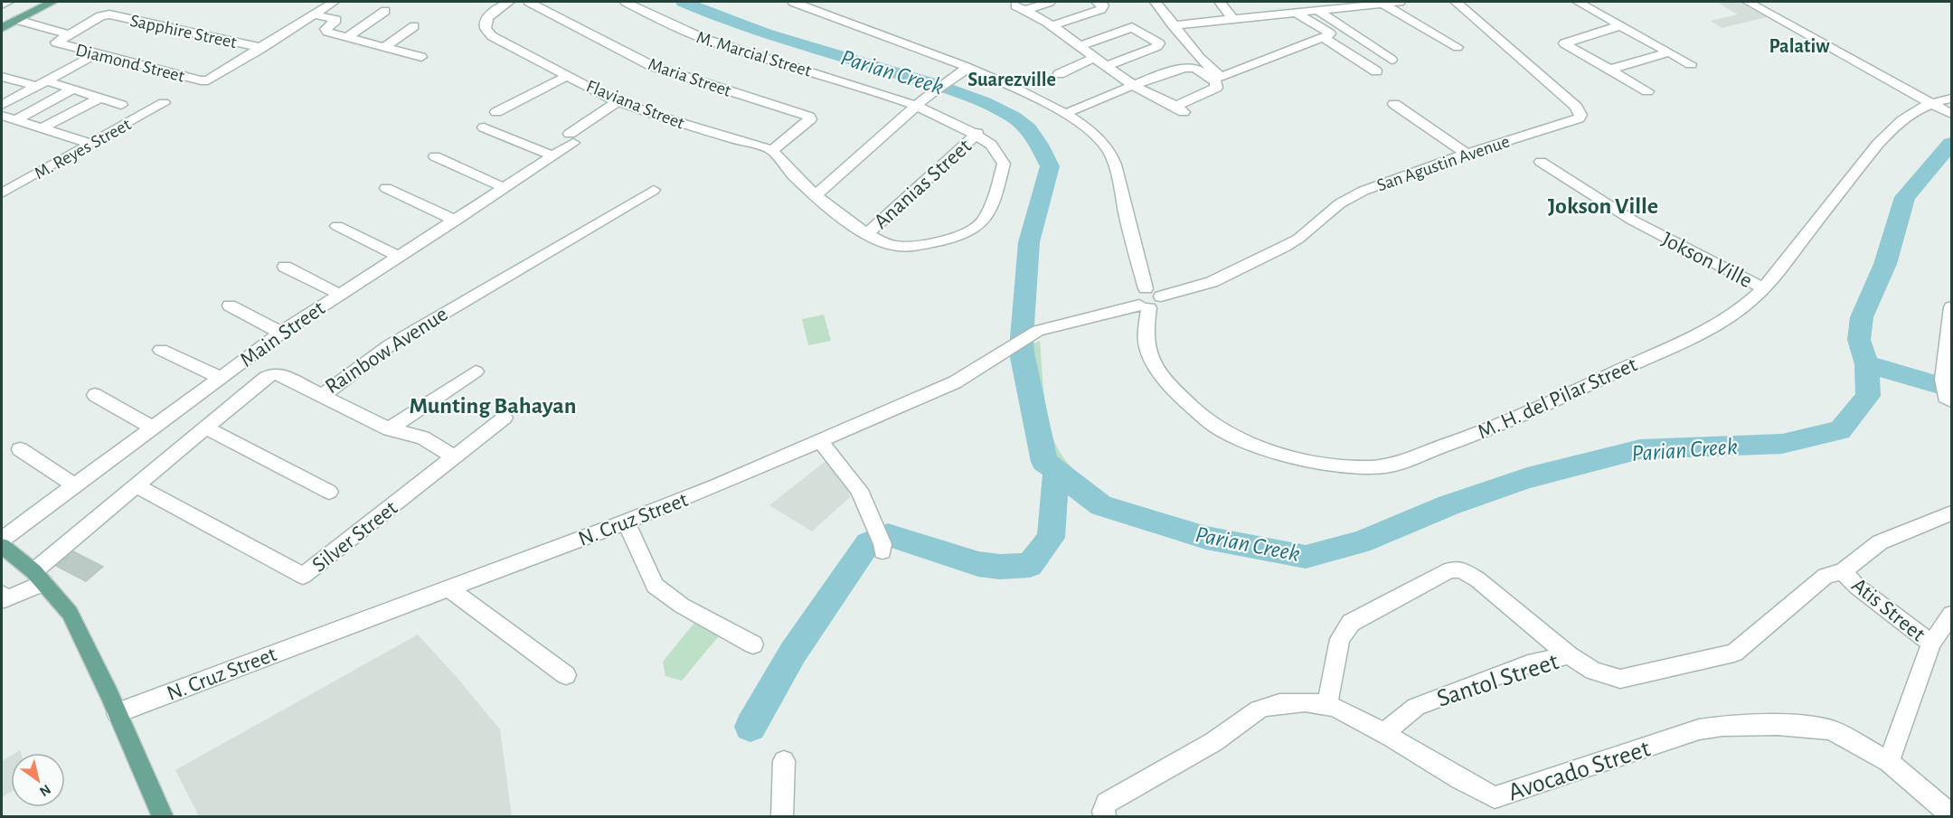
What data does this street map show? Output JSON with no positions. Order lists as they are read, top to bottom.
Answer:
{
  "streets": {
    "street": [
      "Sapphire Street",
      "M. Marcial Street",
      "Diamond Street",
      "Maria Street",
      "Flaviana Street",
      "M. Reyes Street",
      "San Agustin Avenue",
      "Ananias Street",
      "Jokson Ville",
      "Main Street",
      "Rainbow Avenue",
      "M. H. del Pilar Street",
      "N. Cruz Street",
      "Silver Street",
      "Atis Street",
      "Santol Street",
      "Avocado Street"
    ]
  },
  "crossings": [
    ["Sapphire Street", "Diamond Street"],
    ["M. Marcial Street", "Ananias Street"],
    ["Maria Street", "Flaviana Street"],
    ["Flaviana Street", "Main Street"],
    ["Jokson Ville", "M. H. del Pilar Street"],
    ["Rainbow Avenue", "Silver Street"],
    ["M. H. del Pilar Street", "N. Cruz Street"],
    ["Atis Street", "Santol Street"],
    ["Santol Street", "Avocado Street"]
  ],
  "districts": [
    "Palatiw",
    "Suarezville",
    "Jokson Ville",
    "Munting Bahayan"
  ],
  "water": ["Parian Creek"],
  "north": "bottom right"
}
